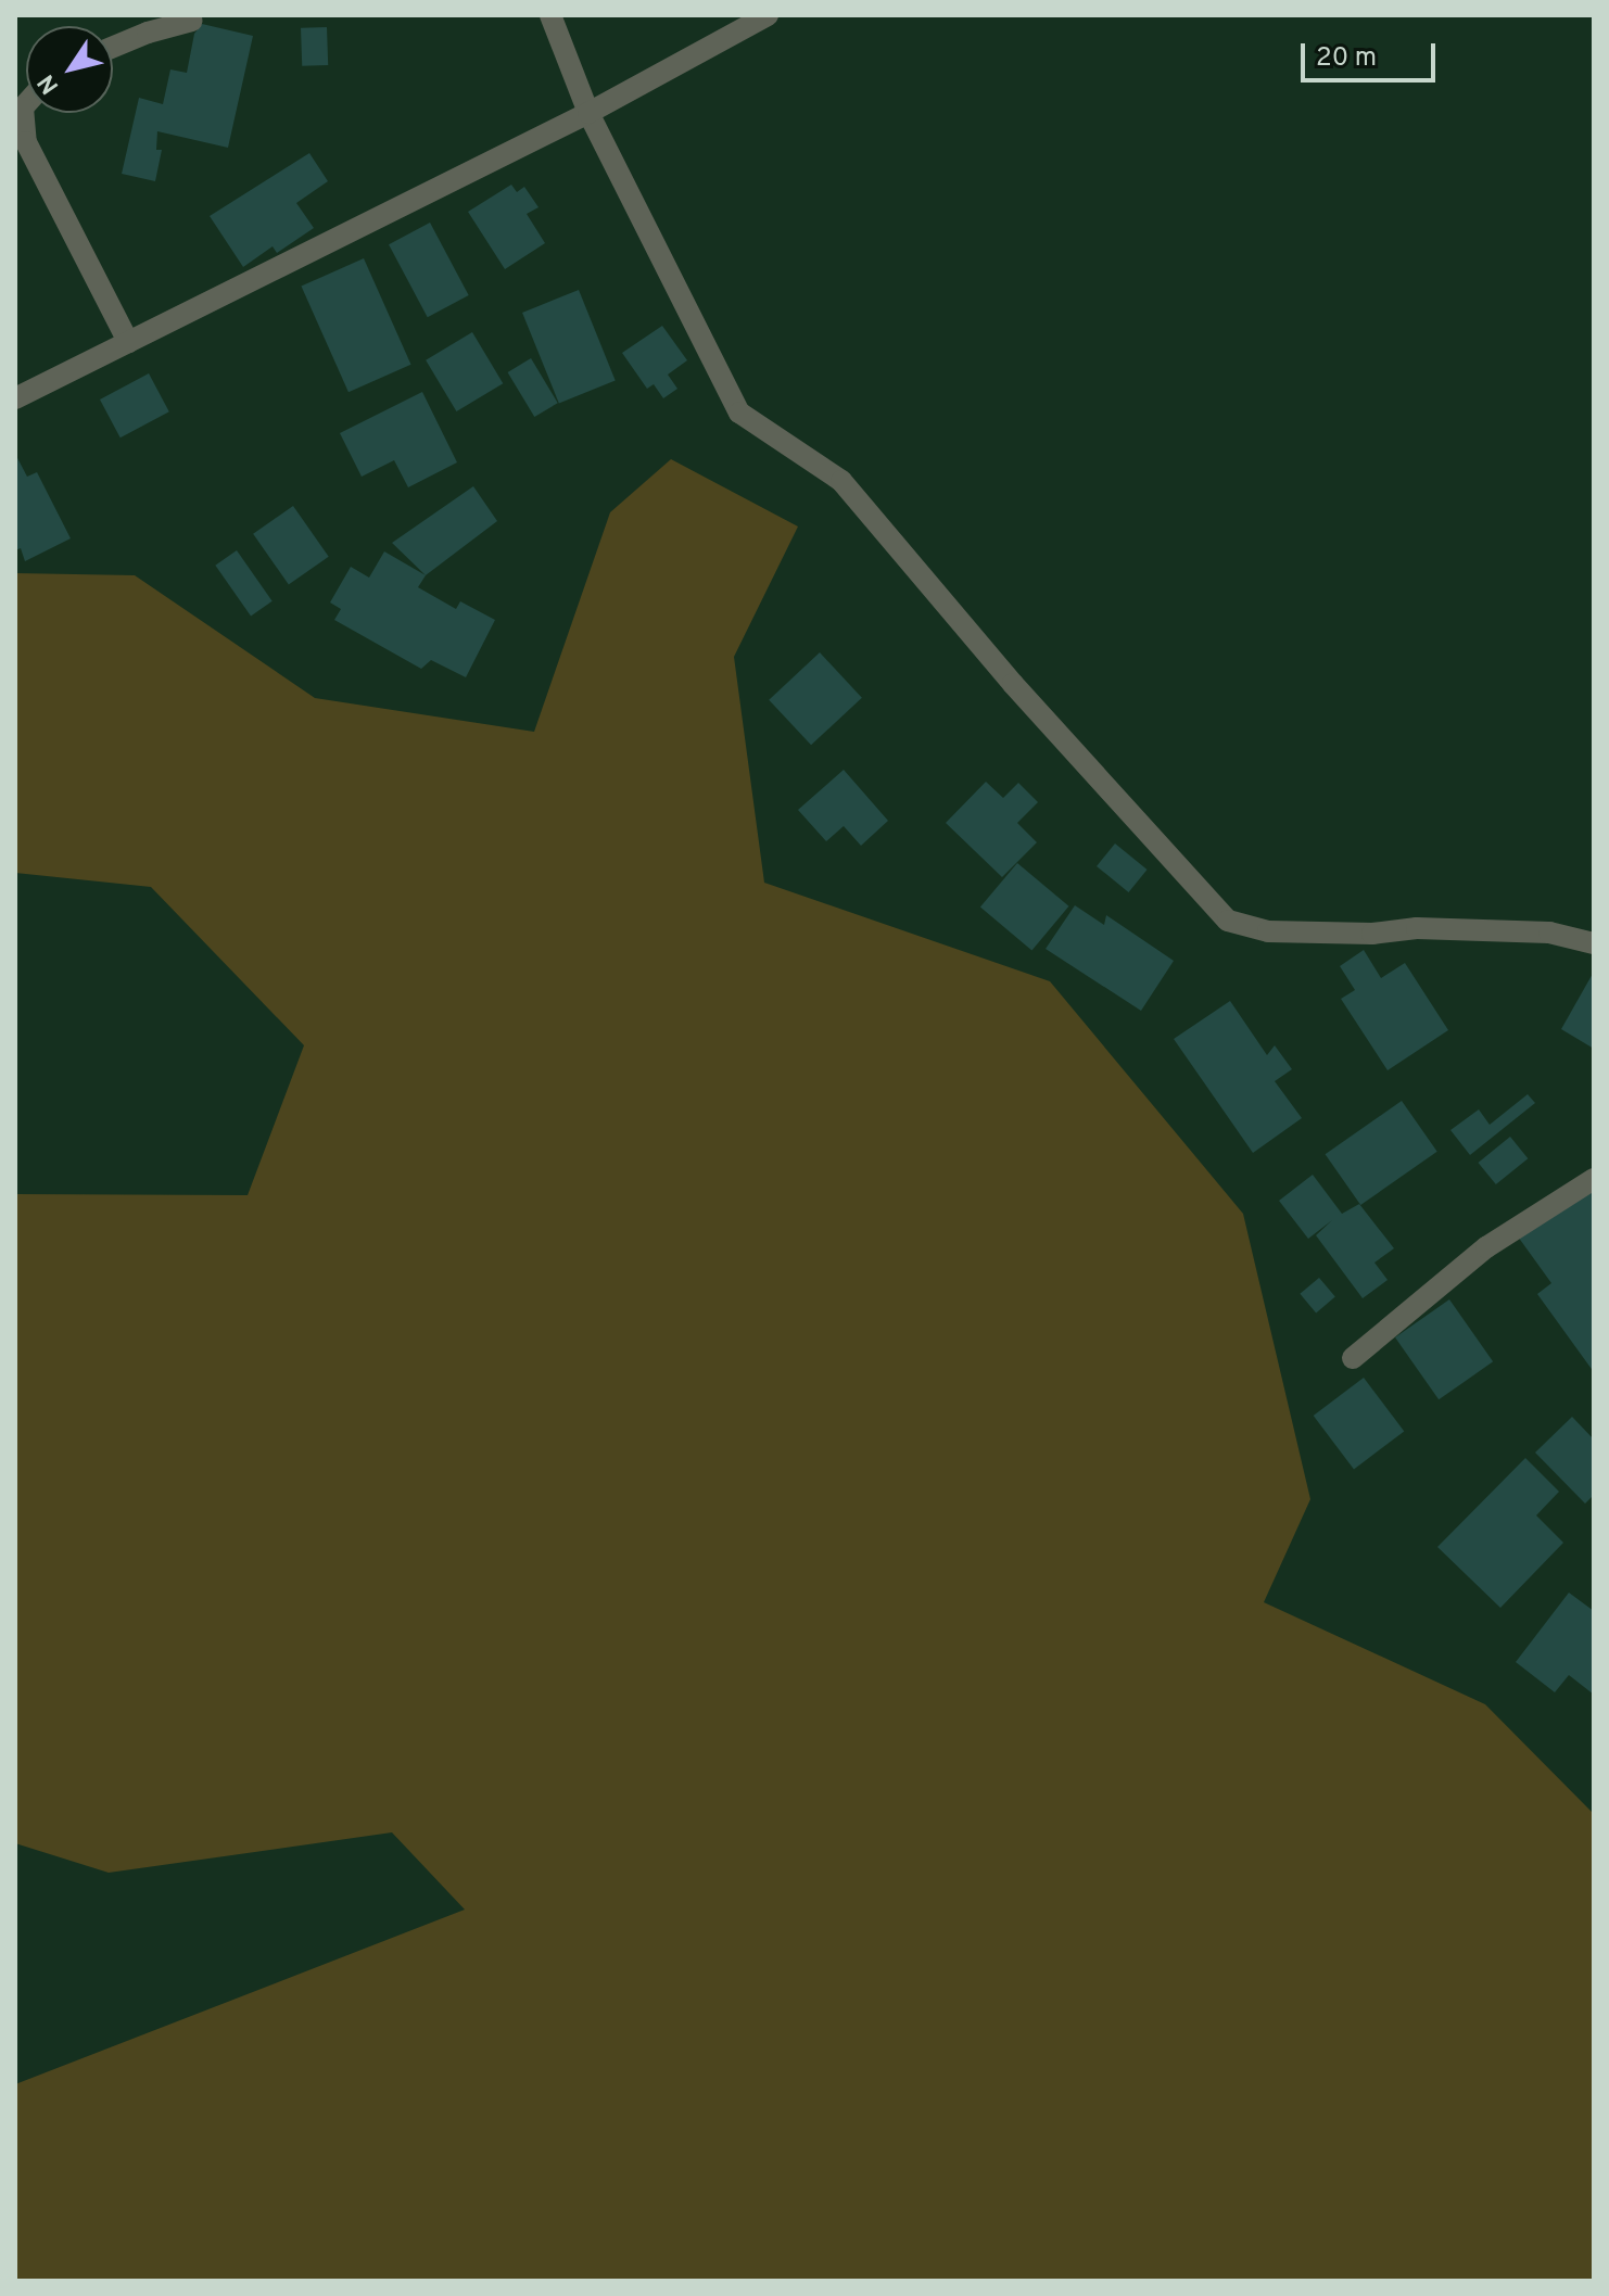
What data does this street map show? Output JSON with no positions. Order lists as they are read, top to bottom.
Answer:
{
  "scale_bar": "20 m",
  "north": "bottom left"
}
